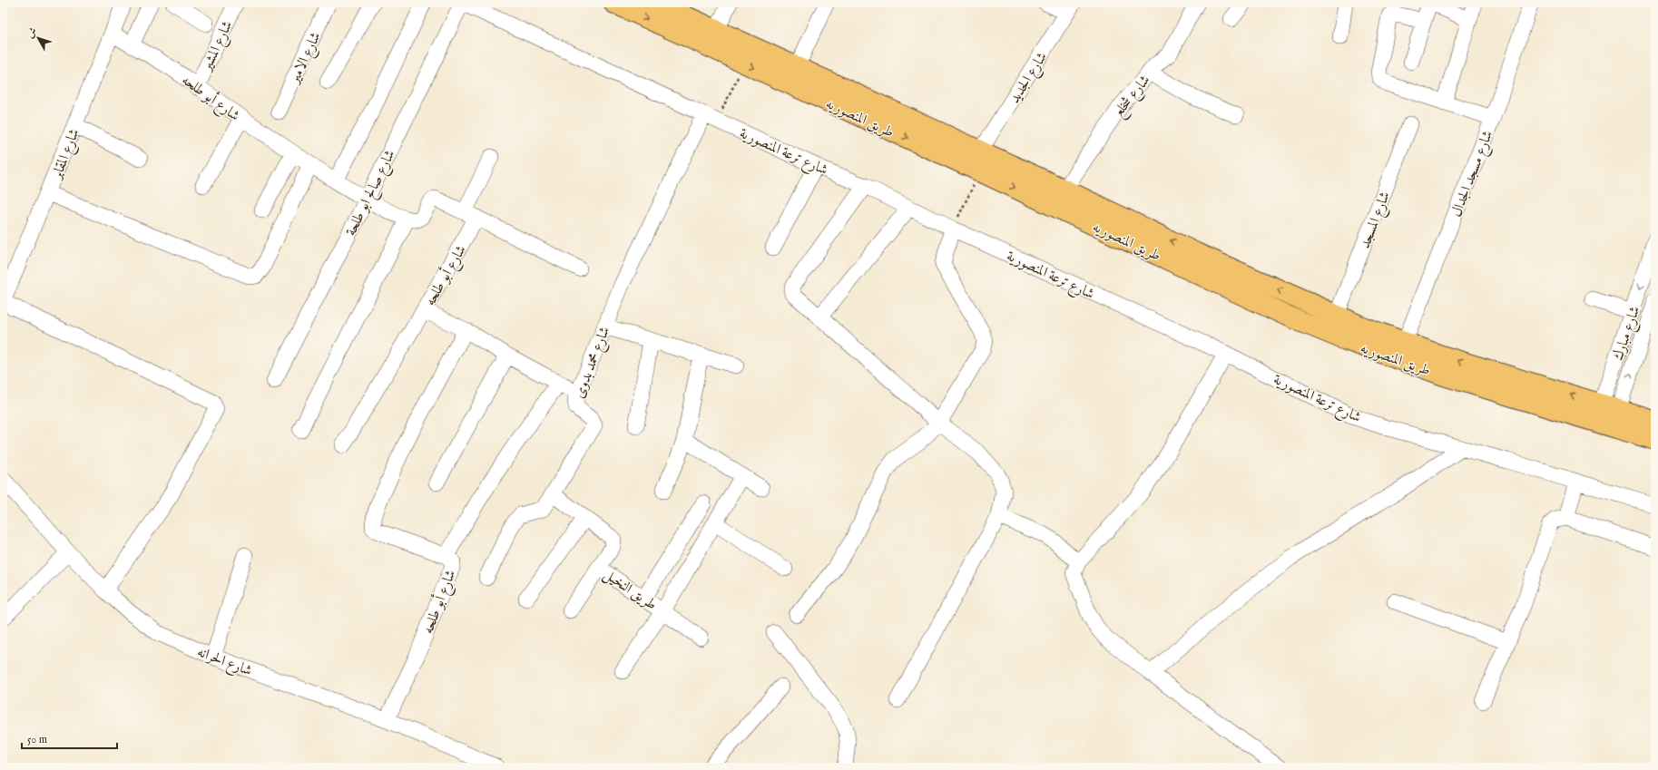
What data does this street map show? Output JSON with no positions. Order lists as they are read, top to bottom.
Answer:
{
  "streets": {
    "main road": ["طريق المنصوريه"],
    "street": [
      "شارع المشير",
      "شارع الامير",
      "شارع الجديد",
      "شارع شخلع",
      "شارع أبو طلحه",
      "شارع ترعة المنصورية",
      "شارع المقابر",
      "شارع مسجد الجدال",
      "شارع صالح ابو طلحة",
      "شارع المسجد",
      "شارع مبارك",
      "شارع محمد بدوى",
      "طريق النخيل",
      "شارع الحرانه"
    ]
  },
  "crossings": [
    ["شارع المشير", "شارع أبو طلحه"],
    ["شارع الجديد", "طريق المنصوريه"],
    ["شارع شخلع", "طريق المنصوريه"],
    ["شارع أبو طلحه", "شارع المقابر"],
    ["شارع أبو طلحه", "شارع صالح ابو طلحة"],
    ["شارع أبو طلحه", "شارع الحرانه"],
    ["طريق المنصوريه", "شارع مسجد الجدال"],
    ["طريق المنصوريه", "شارع المسجد"],
    ["طريق المنصوريه", "شارع مبارك"],
    ["شارع ترعة المنصورية", "شارع صالح ابو طلحة"],
    ["شارع ترعة المنصورية", "شارع محمد بدوى"]
  ],
  "scale_bar": "50 m",
  "north": "top left"
}
